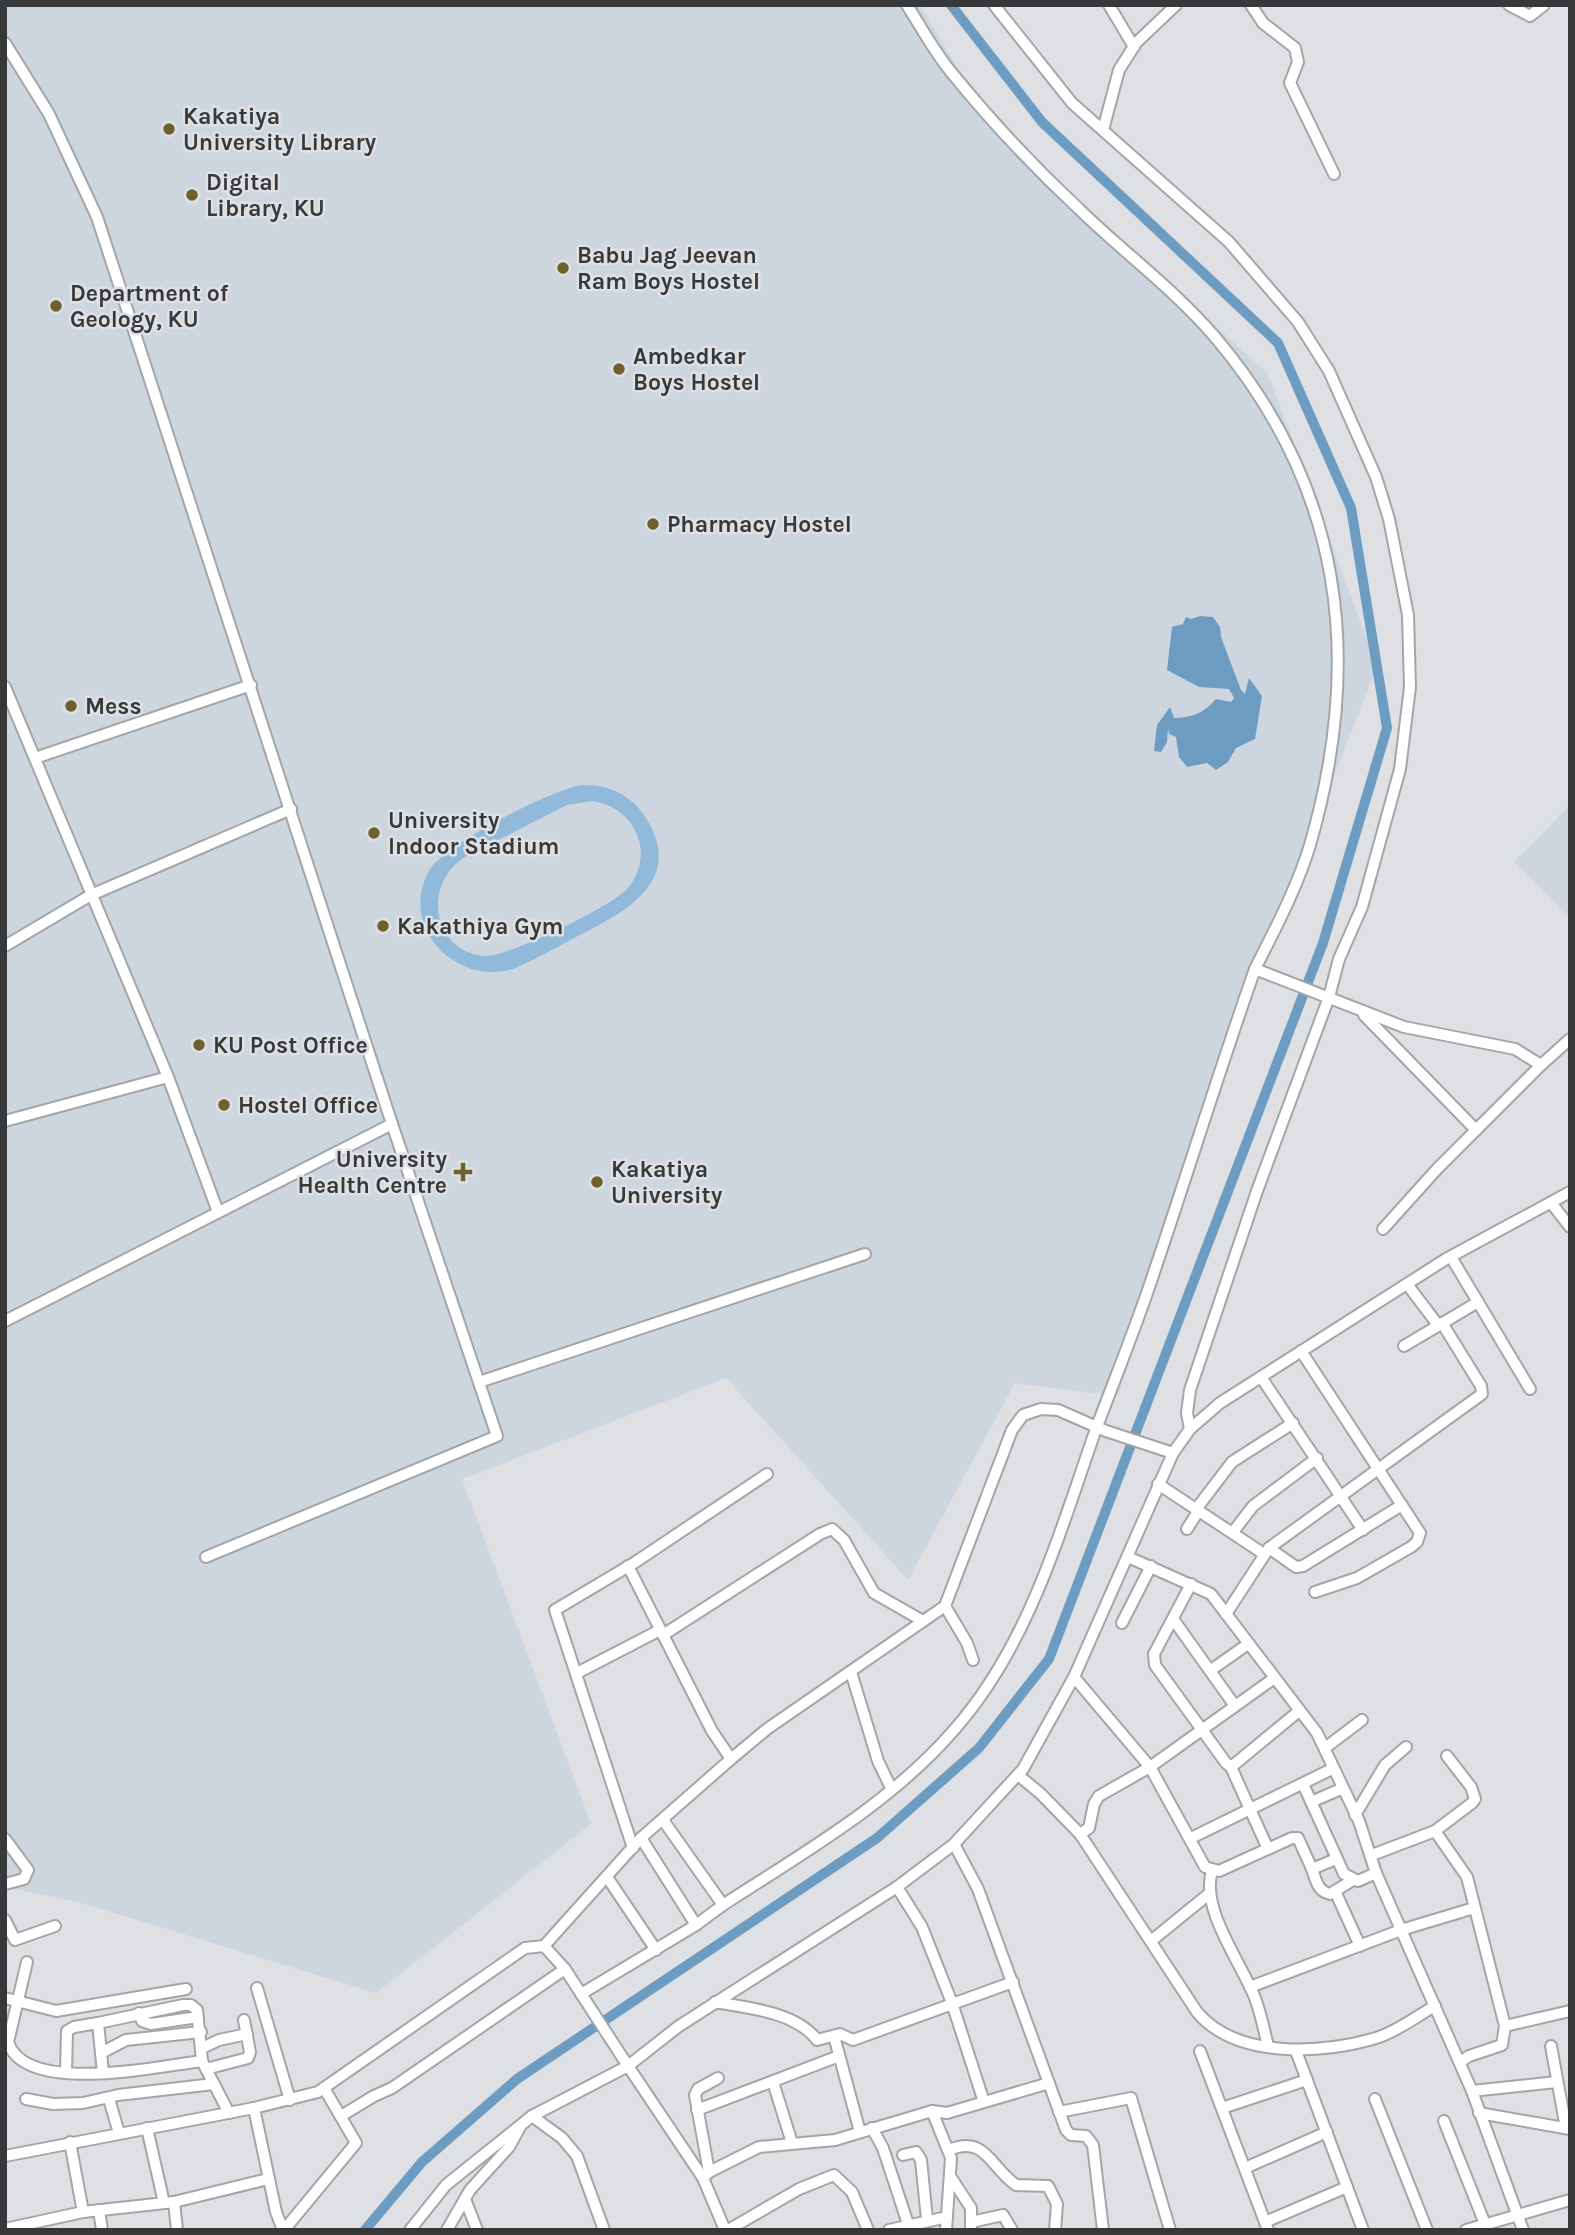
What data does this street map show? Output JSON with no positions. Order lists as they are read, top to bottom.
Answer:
{
  "places": {
    "other": [
      "Kakatiya University Library",
      "Digital Library, KU",
      "Babu Jag Jeevan Ram Boys Hostel",
      "Department of Geology, KU",
      "Ambedkar Boys Hostel",
      "Pharmacy Hostel",
      "Mess",
      "University Indoor Stadium",
      "Kakathiya Gym",
      "KU Post Office",
      "Hostel Office",
      "Kakatiya University"
    ],
    "health": ["University Health Centre"]
  }
}
